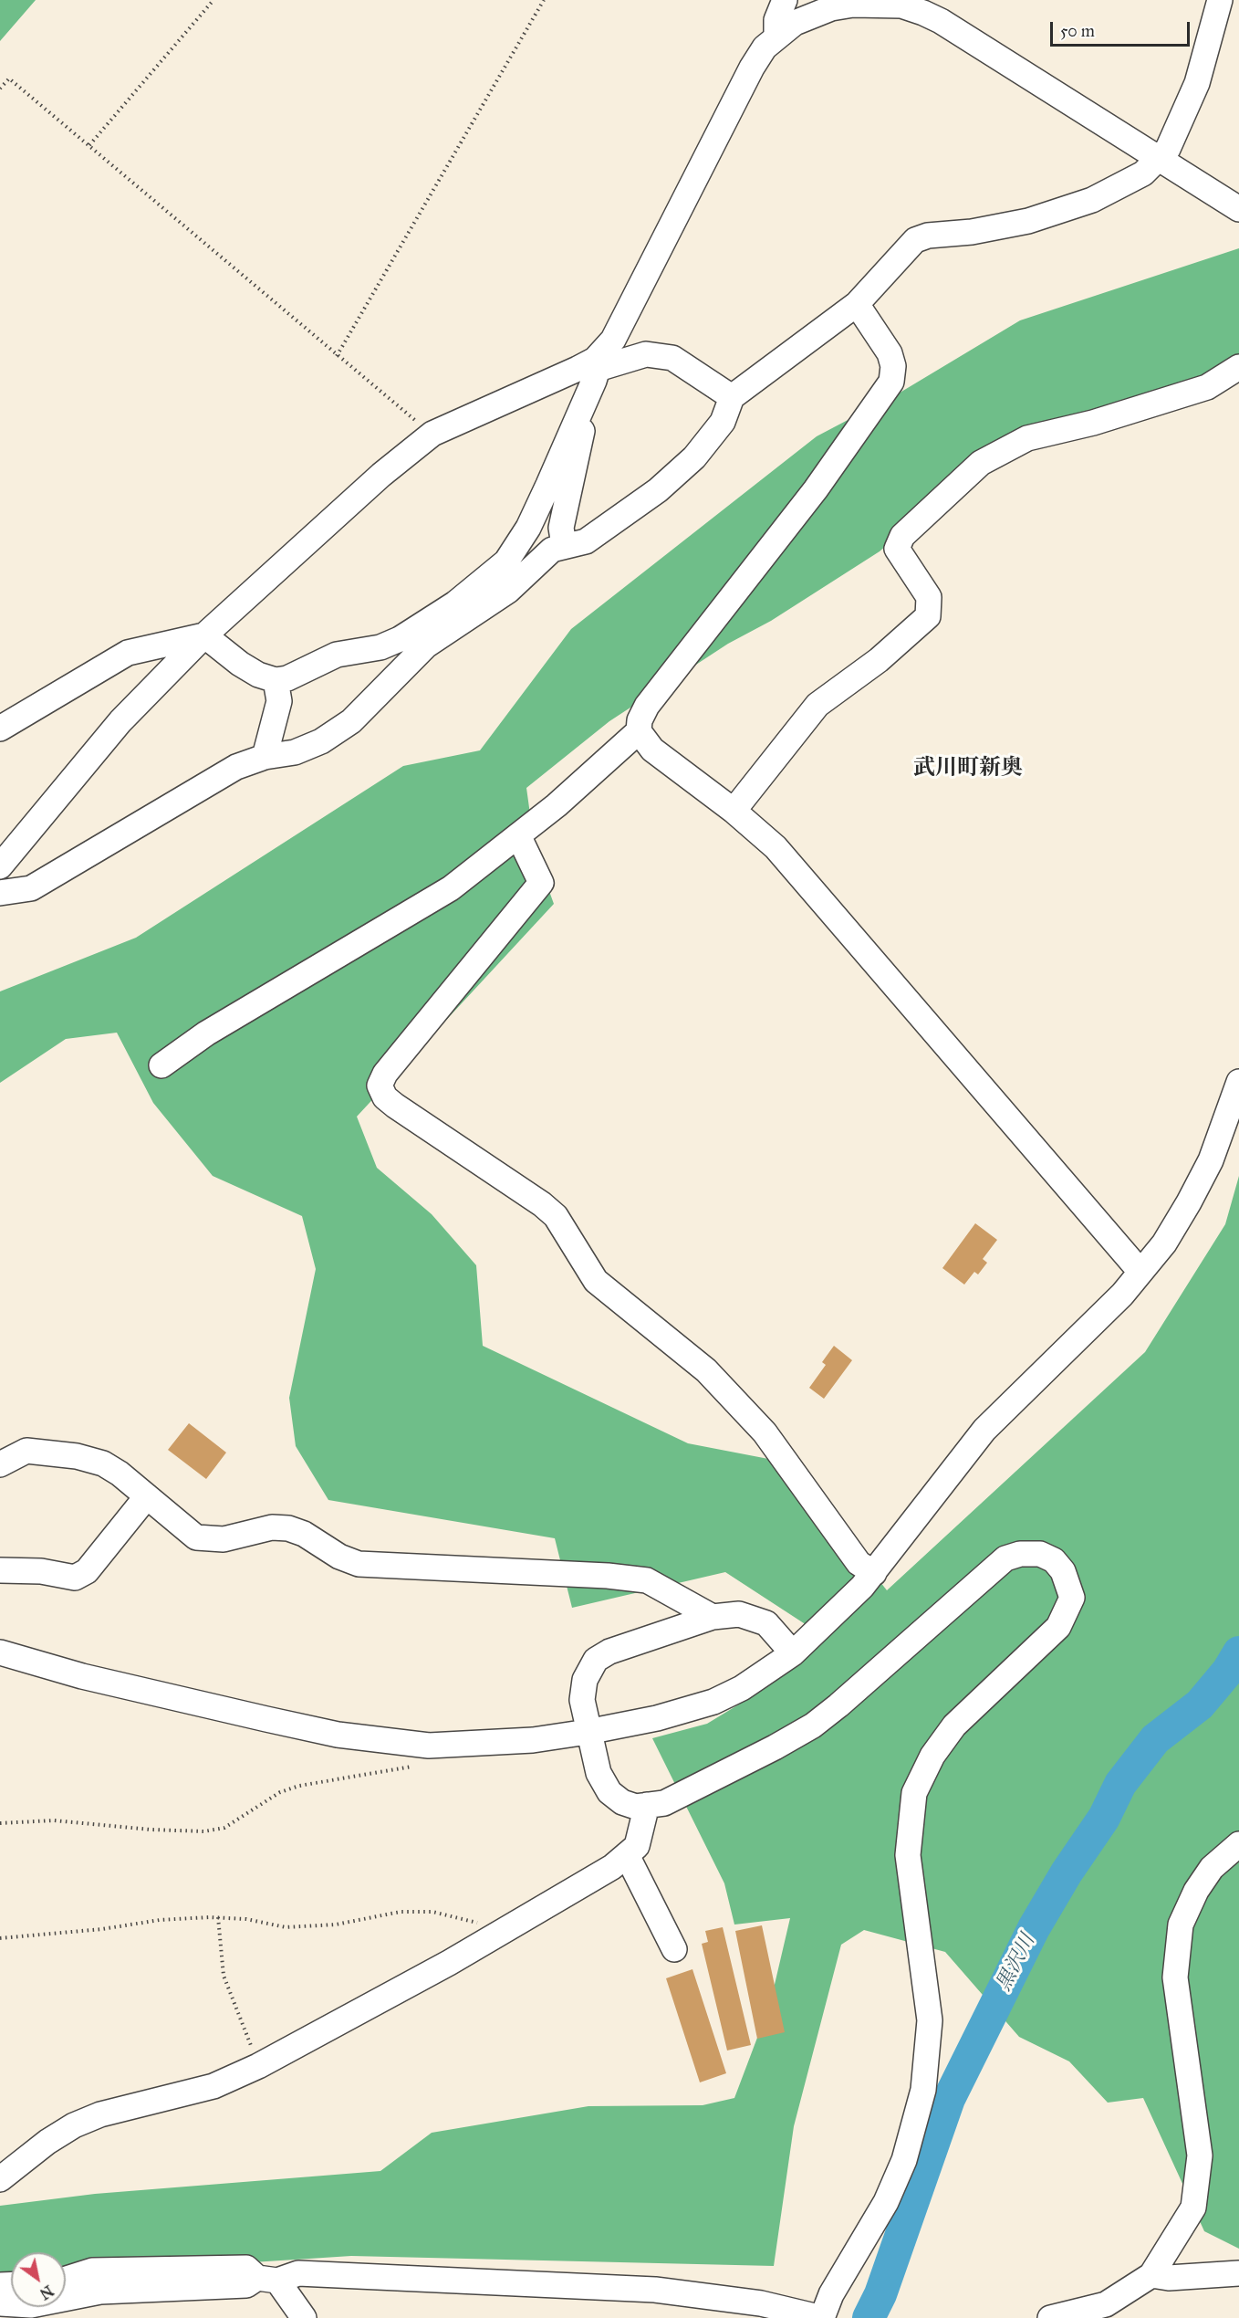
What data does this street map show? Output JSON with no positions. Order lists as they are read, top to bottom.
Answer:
{
  "districts": ["武川町新奥"],
  "water": ["黒沢川"],
  "scale_bar": "50 m",
  "north": "bottom right"
}
